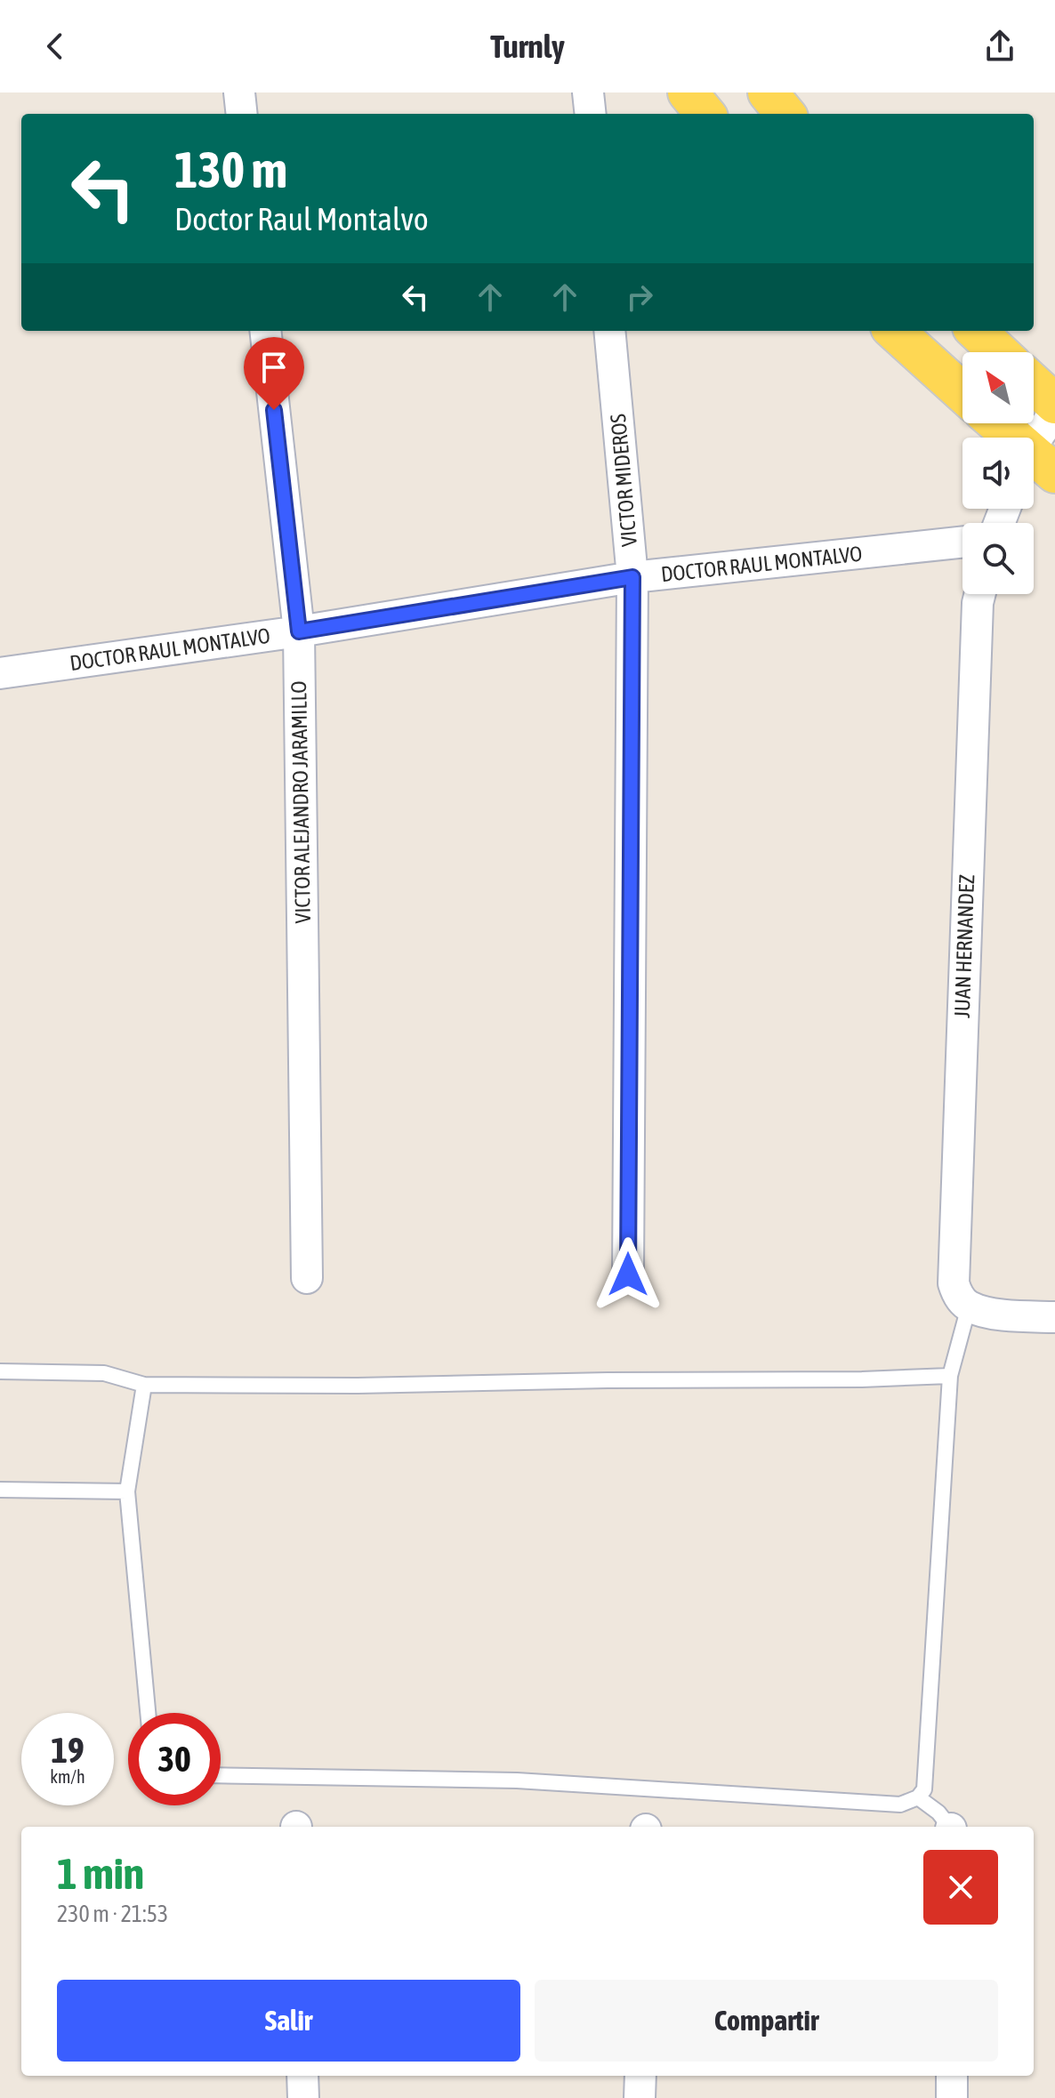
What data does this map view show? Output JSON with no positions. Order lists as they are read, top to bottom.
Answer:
{
  "streets": {
    "street": [
      "VICTOR MIDEROS",
      "DOCTOR RAUL MONTALVO",
      "VICTOR ALEJANDRO JARAMILLO",
      "JUAN HERNANDEZ"
    ]
  },
  "crossings": [
    ["VICTOR MIDEROS", "DOCTOR RAUL MONTALVO"],
    ["DOCTOR RAUL MONTALVO", "VICTOR ALEJANDRO JARAMILLO"]
  ],
  "north": "top left",
  "page": {
    "header": "Turnly",
    "turn": ["130 m", "Doctor Raul Montalvo"],
    "speed": "19 km/h",
    "limit": "30",
    "heading": ["1 min", "230 m · 21:53"],
    "buttons": ["Salir", "Compartir"]
  }
}
